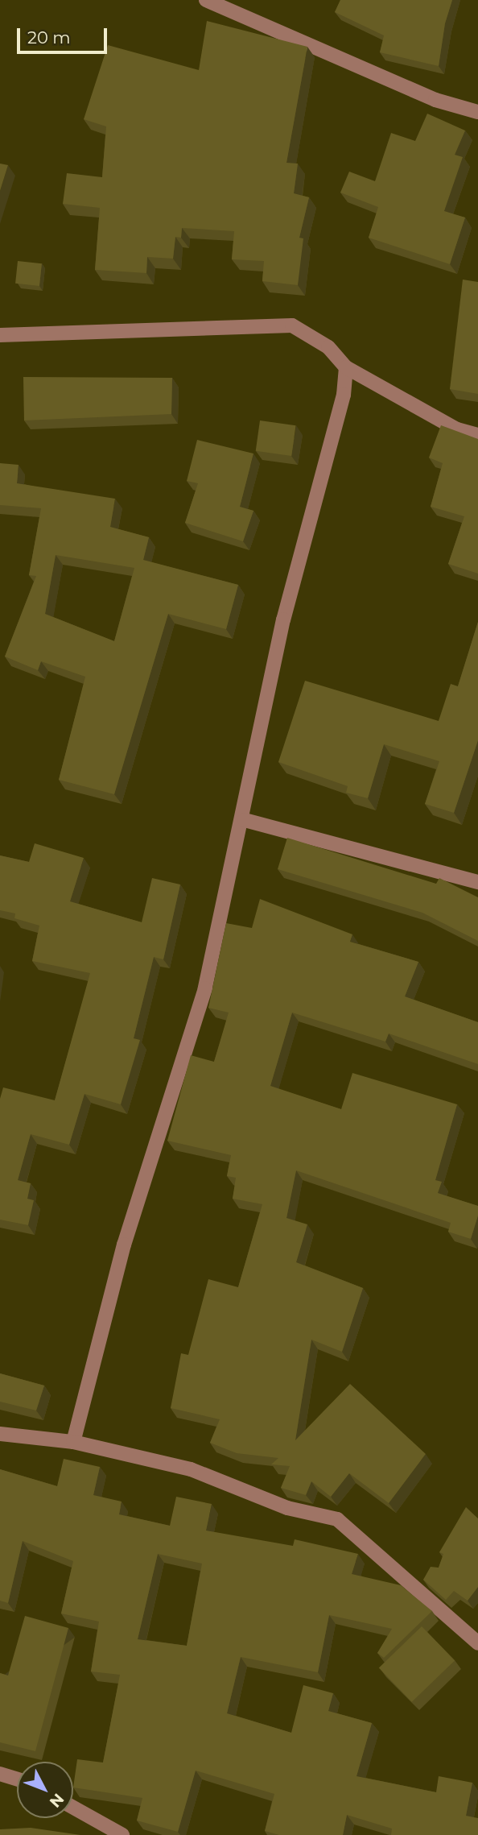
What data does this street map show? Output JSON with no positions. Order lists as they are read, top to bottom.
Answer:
{
  "scale_bar": "20 m",
  "north": "bottom right"
}
